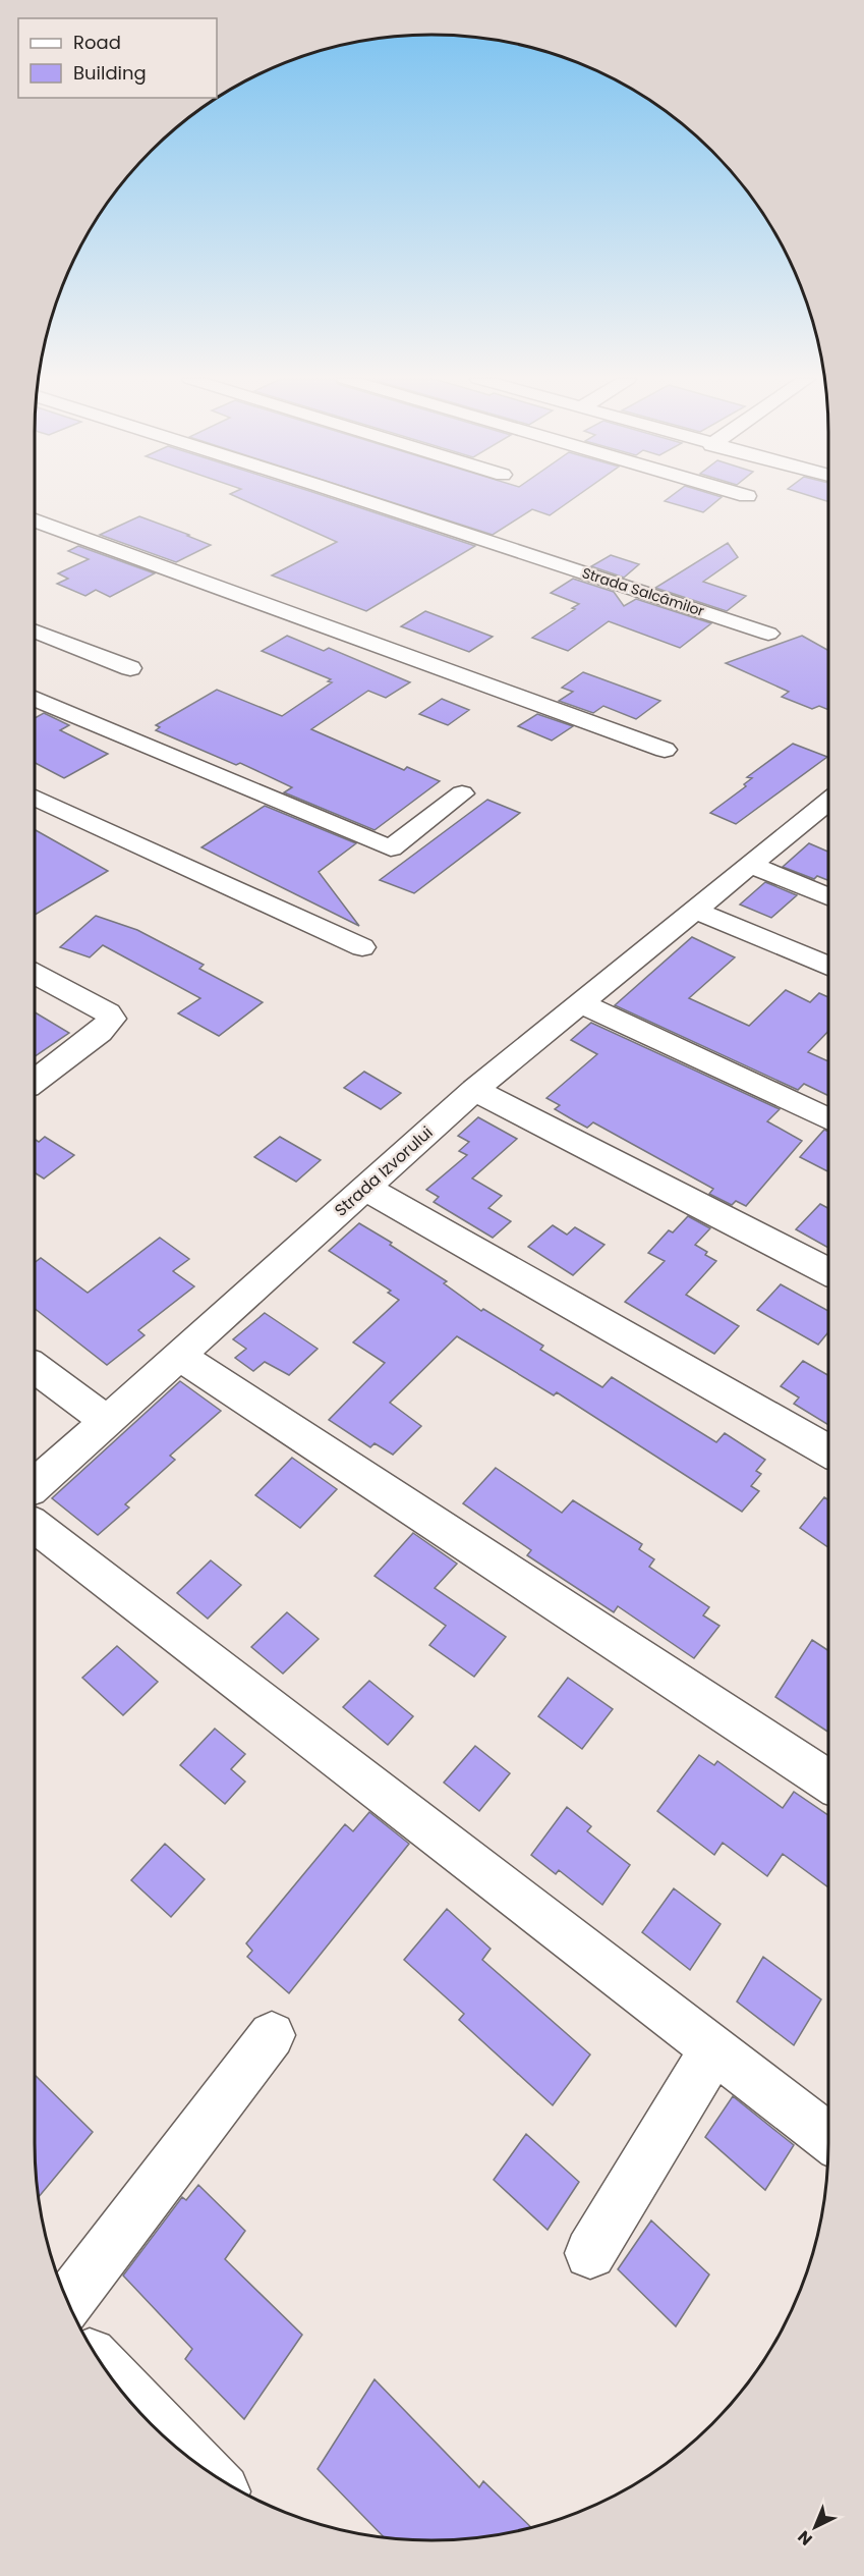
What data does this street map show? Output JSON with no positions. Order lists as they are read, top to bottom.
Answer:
{
  "streets": {
    "street": ["Strada Salcâmilor", "Strada Izvorului"]
  },
  "legend": ["Road", "Building"],
  "north": "bottom left"
}
